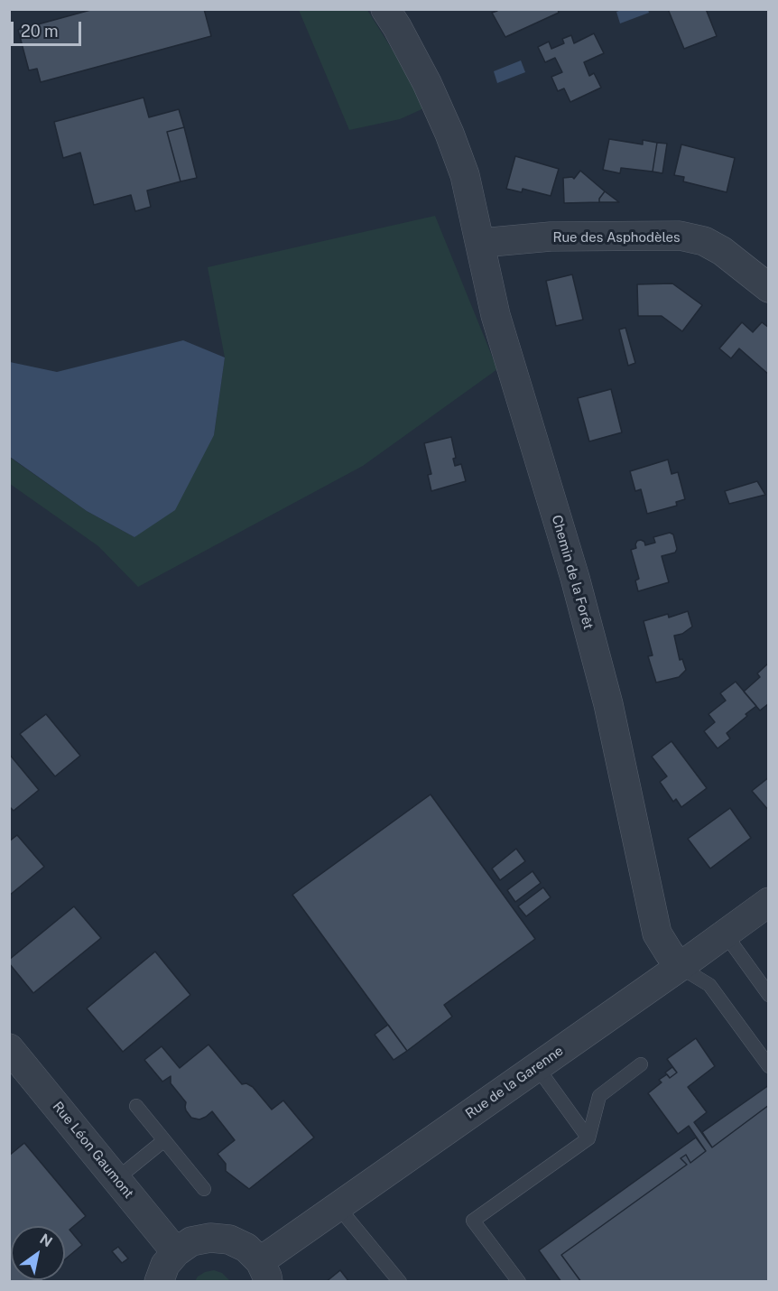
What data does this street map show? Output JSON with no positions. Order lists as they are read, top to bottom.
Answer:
{
  "streets": {
    "street": [
      "Rue des Asphodèles",
      "Chemin de la Forêt",
      "Rue de la Garenne",
      "Rue Léon Gaumont"
    ]
  },
  "crossings": [
    ["Rue des Asphodèles", "Chemin de la Forêt"],
    ["Chemin de la Forêt", "Rue de la Garenne"]
  ],
  "scale_bar": "20 m",
  "north": "top right"
}
